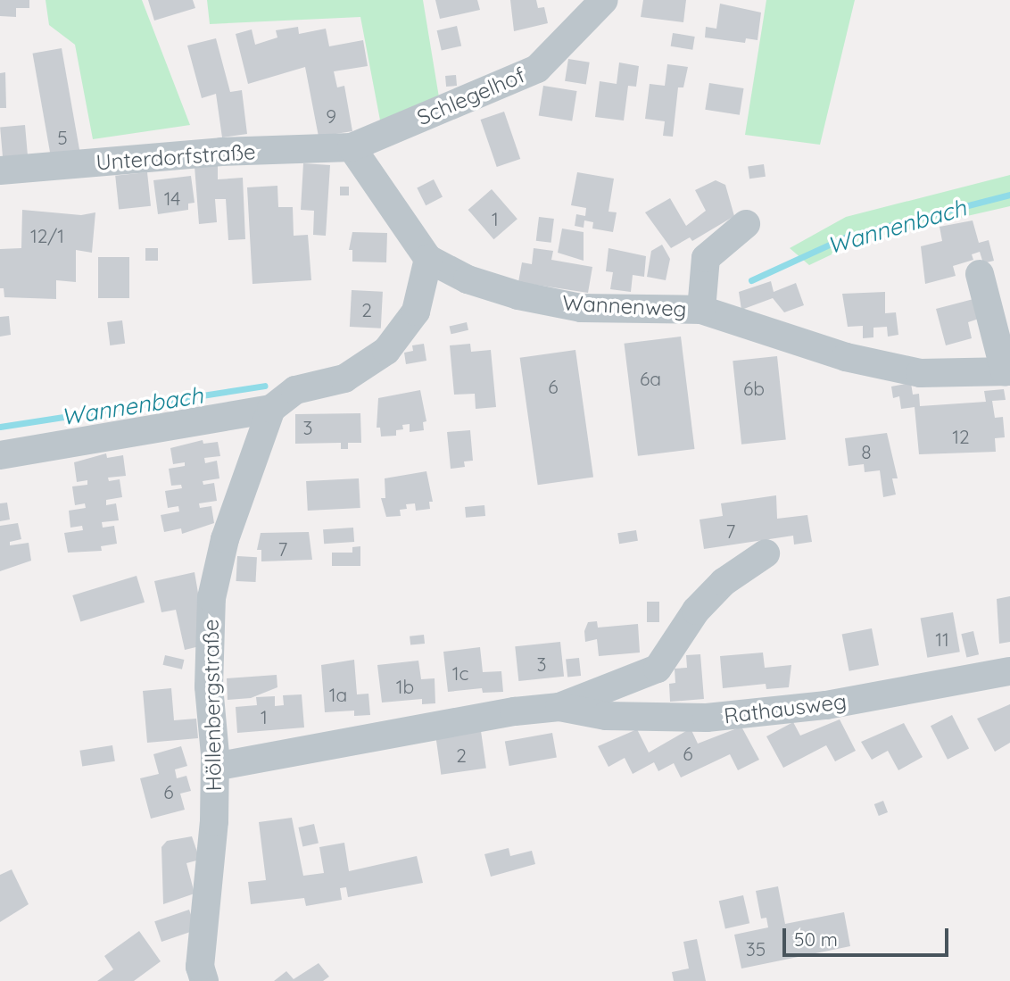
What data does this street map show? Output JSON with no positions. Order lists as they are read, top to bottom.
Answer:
{
  "streets": {
    "street": [
      "Schlegelhof",
      "Unterdorfstraße",
      "Wannenweg",
      "Höllenbergstraße",
      "Rathausweg"
    ]
  },
  "crossings": [
    ["Schlegelhof", "Unterdorfstraße"],
    ["Schlegelhof", "Wannenweg"],
    ["Unterdorfstraße", "Wannenweg"],
    ["Höllenbergstraße", "Rathausweg"]
  ],
  "water": ["Wannenbach"],
  "house_numbers": [
    "9",
    "5",
    "14",
    "1",
    "12/1",
    "2",
    "6a",
    "6",
    "6b",
    "3",
    "12",
    "8",
    "7",
    "7",
    "11",
    "3",
    "1c",
    "1b",
    "1a",
    "1",
    "6",
    "2",
    "6",
    "35"
  ],
  "scale_bar": "50 m"
}
